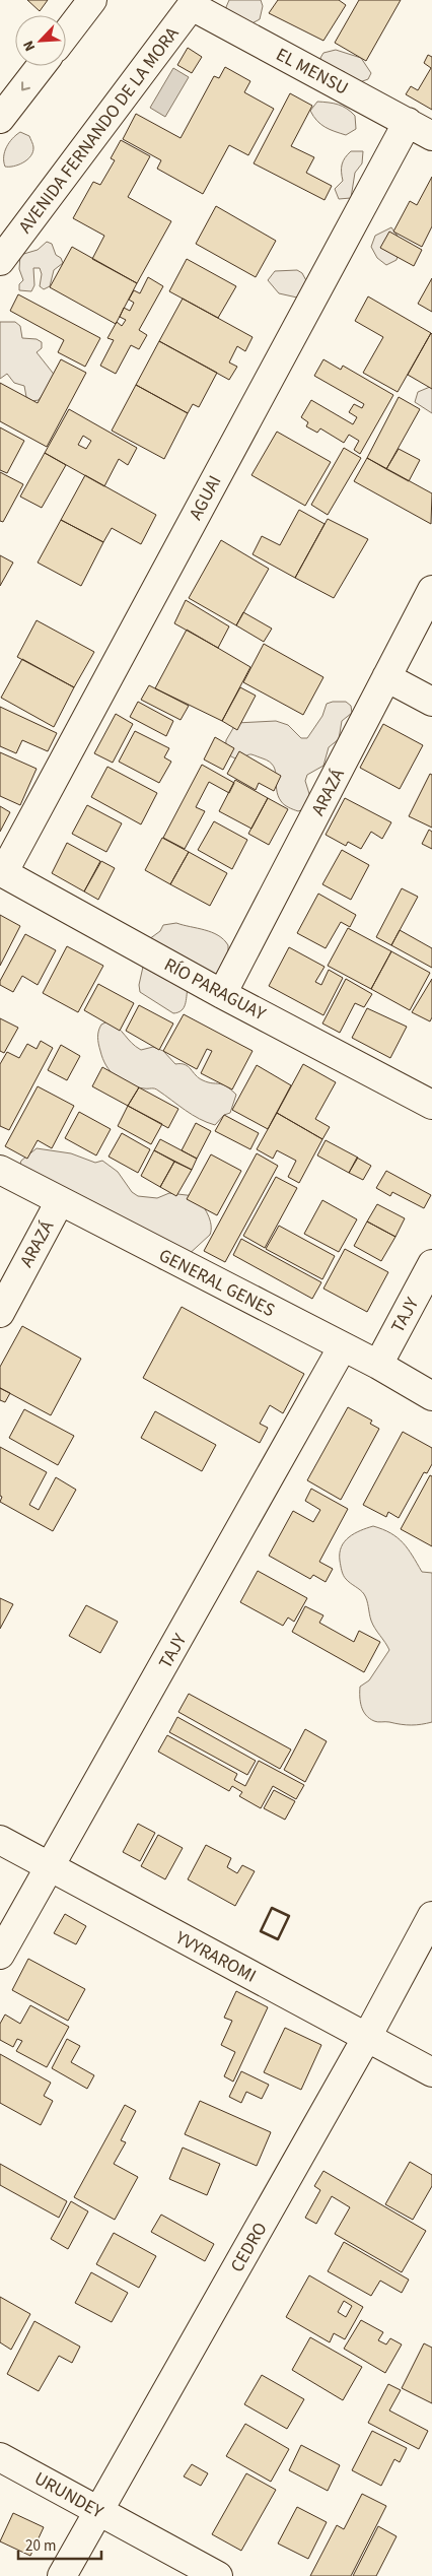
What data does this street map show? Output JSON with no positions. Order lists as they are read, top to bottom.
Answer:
{
  "streets": {
    "street": [
      "EL MENSU",
      "AVENIDA FERNANDO DE LA MORA",
      "AGUAI",
      "ARAZÁ",
      "RÍO PARAGUAY",
      "GENERAL GENES",
      "TAJY",
      "YVYRAROMI",
      "CEDRO",
      "URUNDEY"
    ]
  },
  "crossings": [
    ["EL MENSU", "AVENIDA FERNANDO DE LA MORA"],
    ["EL MENSU", "AGUAI"],
    ["AGUAI", "RÍO PARAGUAY"],
    ["ARAZÁ", "RÍO PARAGUAY"],
    ["ARAZÁ", "GENERAL GENES"],
    ["GENERAL GENES", "TAJY"],
    ["TAJY", "YVYRAROMI"],
    ["YVYRAROMI", "CEDRO"],
    ["CEDRO", "URUNDEY"]
  ],
  "scale_bar": "20 m",
  "north": "bottom left"
}
